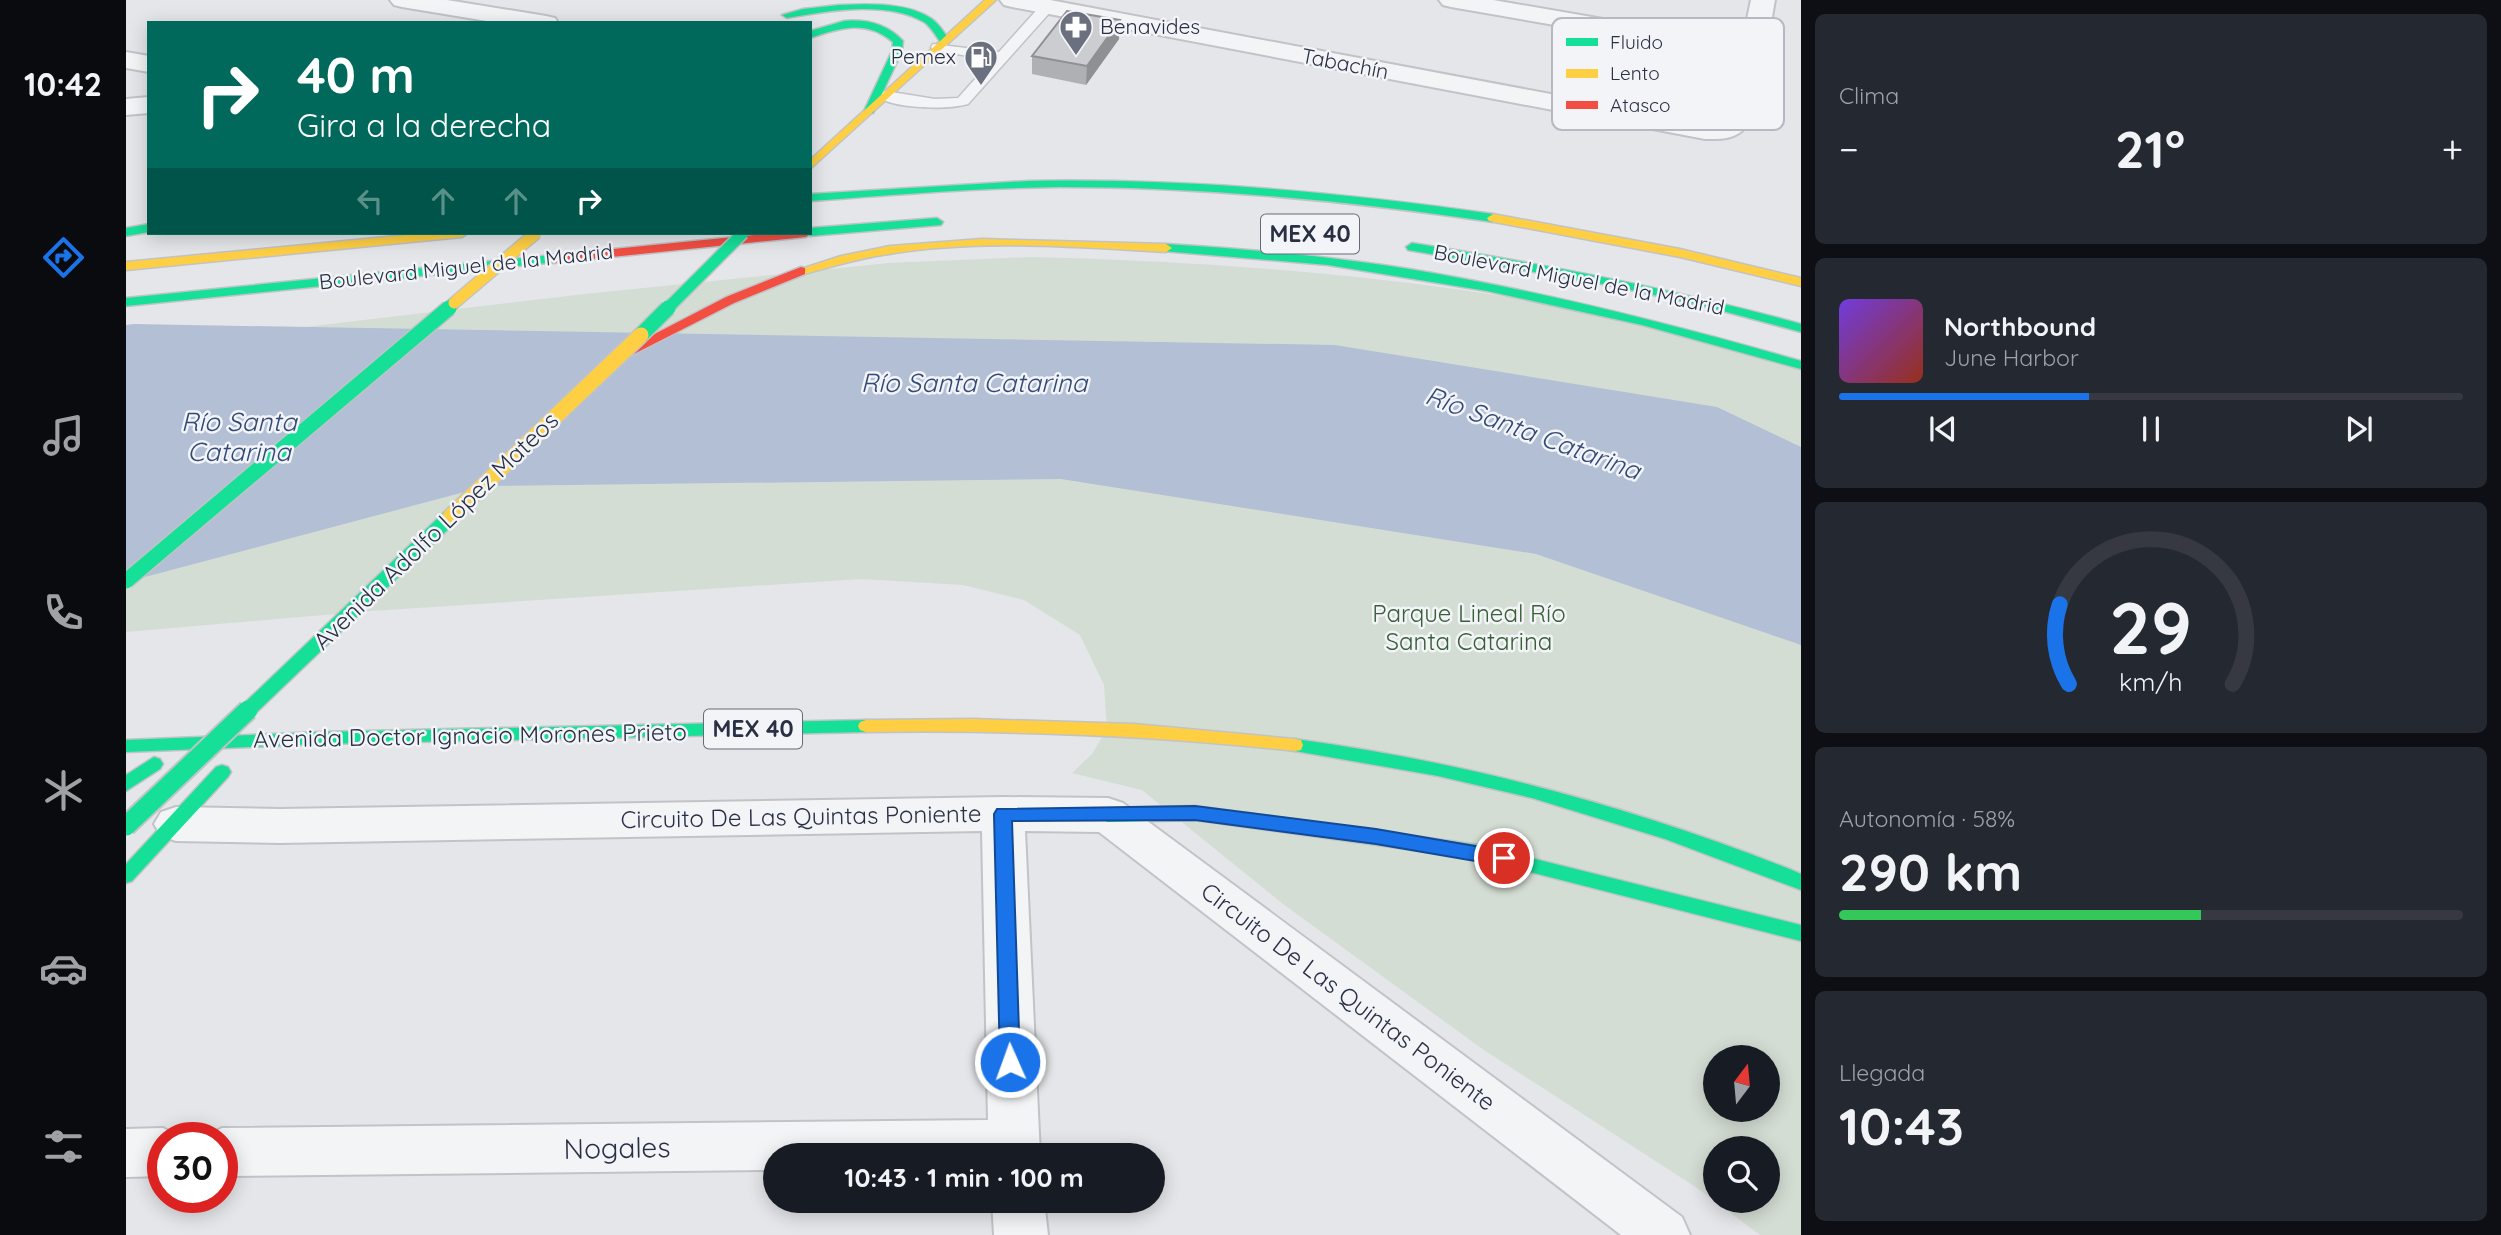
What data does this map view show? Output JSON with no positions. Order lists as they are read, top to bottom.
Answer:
{
  "streets": {
    "main road": [
      "MEX 40",
      "Boulevard Miguel de la Madrid",
      "Avenida Adolfo López Mateos",
      "Avenida Doctor Ignacio Morones Prieto"
    ],
    "street": ["Tabachín", "Circuito De Las Quintas Poniente", "Nogales"]
  },
  "water": ["Río Santa Catarina"],
  "parks": ["Parque Lineal Río Santa Catarina"],
  "places": {
    "pharmacy": ["Benavides"],
    "fuel station": ["Pemex"]
  },
  "legend": ["Fluido", "Lento", "Atasco"],
  "north": "top",
  "page": {
    "tabs": "10:42",
    "tile": [
      "Clima",
      ["Autonomía · 58%", "290 km"],
      ["Llegada", "10:43"]
    ],
    "turn": ["40 m", "Gira a la derecha"],
    "heat": ["−", "21°", "+"],
    "song": ["Northbound", "June Harbor"],
    "limit": "30",
    "trip": "10:43 · 1 min · 100 m",
    "gauge": ["29", "km/h"]
  }
}
